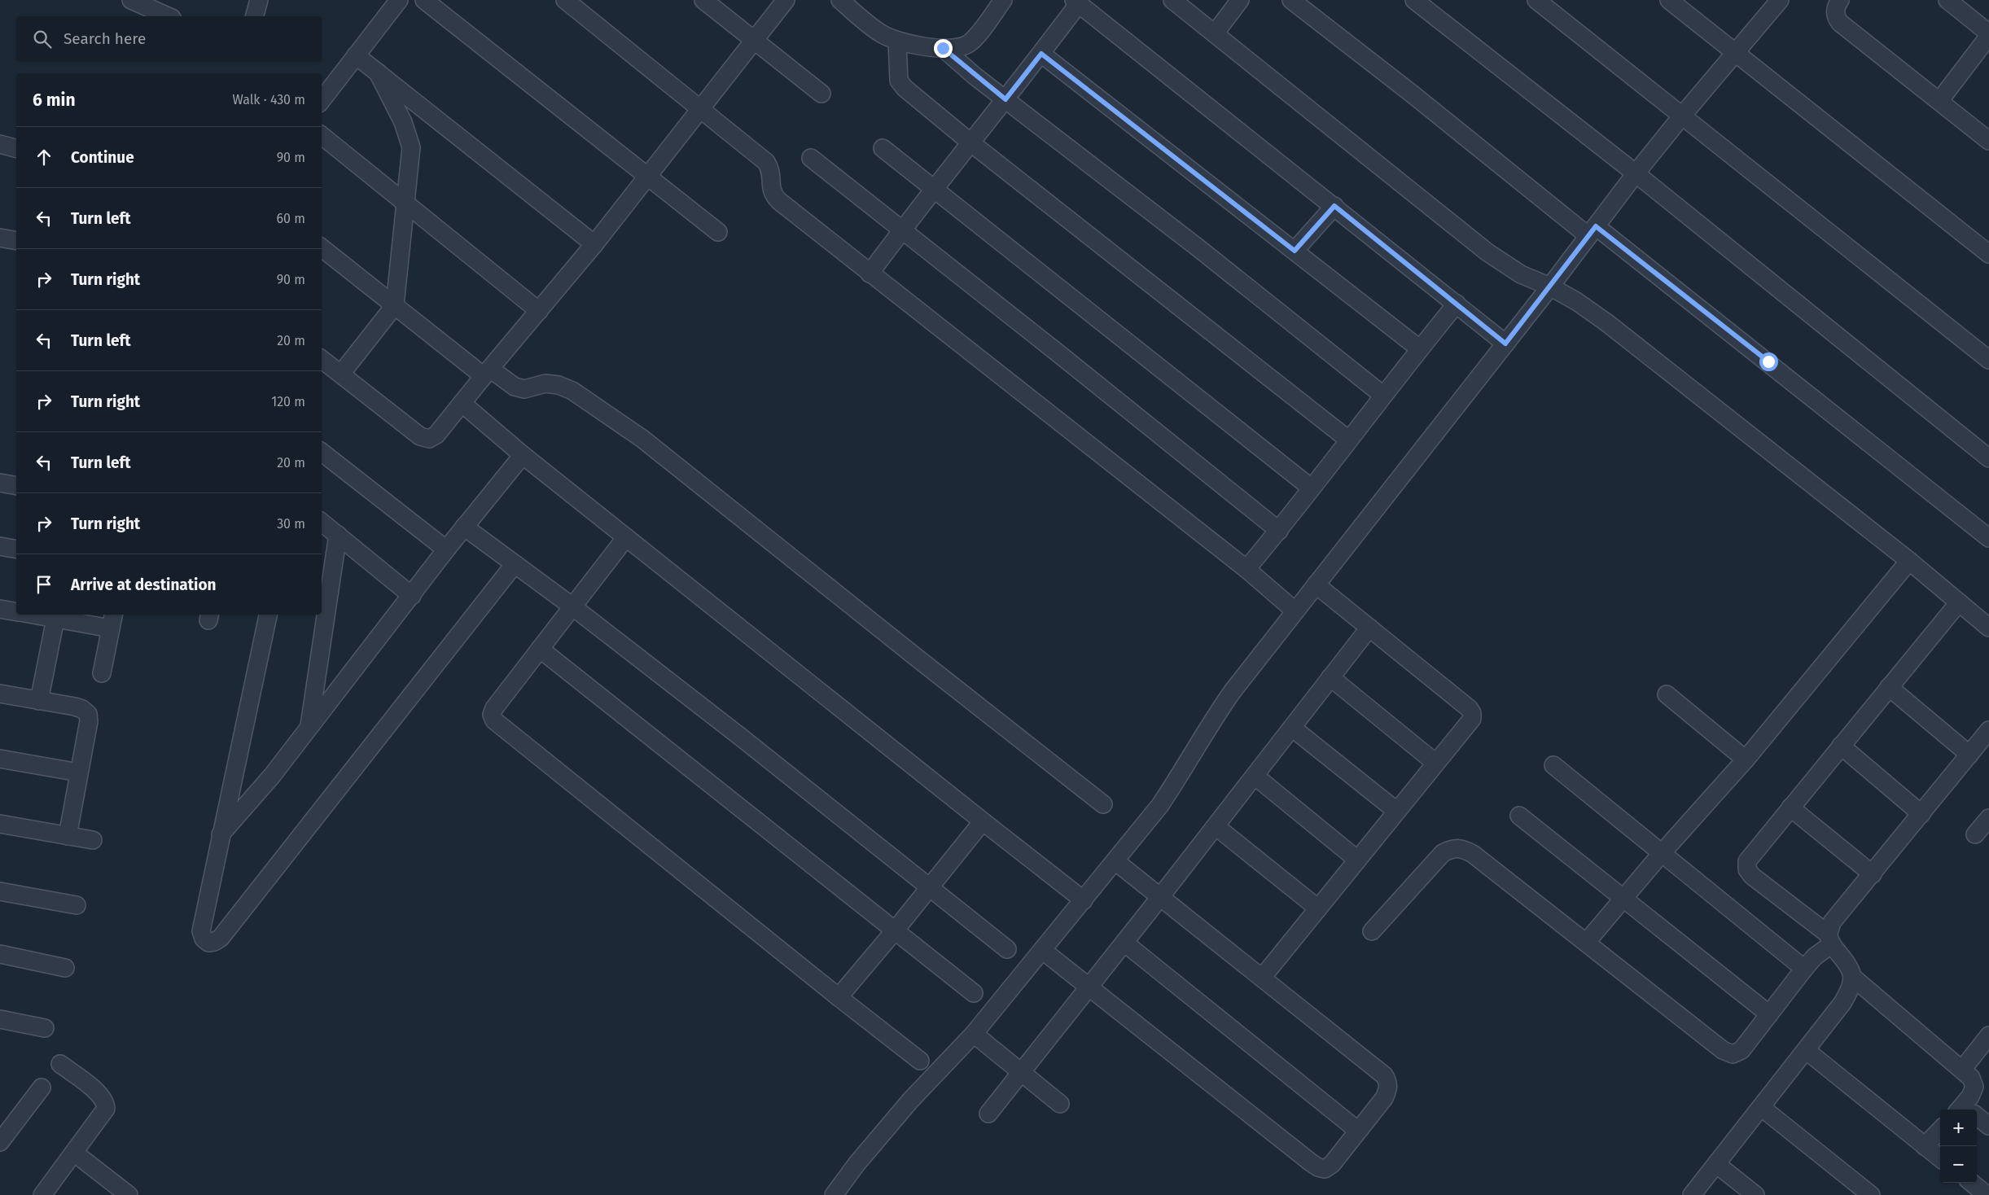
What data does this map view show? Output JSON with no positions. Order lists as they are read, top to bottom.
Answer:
{
  "page": {
    "search": "Search here",
    "heading": ["6 min", "Walk · 430 m"],
    "list": [
      ["Continue", "90 m"],
      ["Turn left", "60 m"],
      ["Turn right", "90 m"],
      ["Turn left", "20 m"],
      ["Turn right", "120 m"],
      ["Turn left", "20 m"],
      ["Turn right", "30 m"],
      "Arrive at destination"
    ],
    "map_buttons": ["+", "−"]
  }
}
